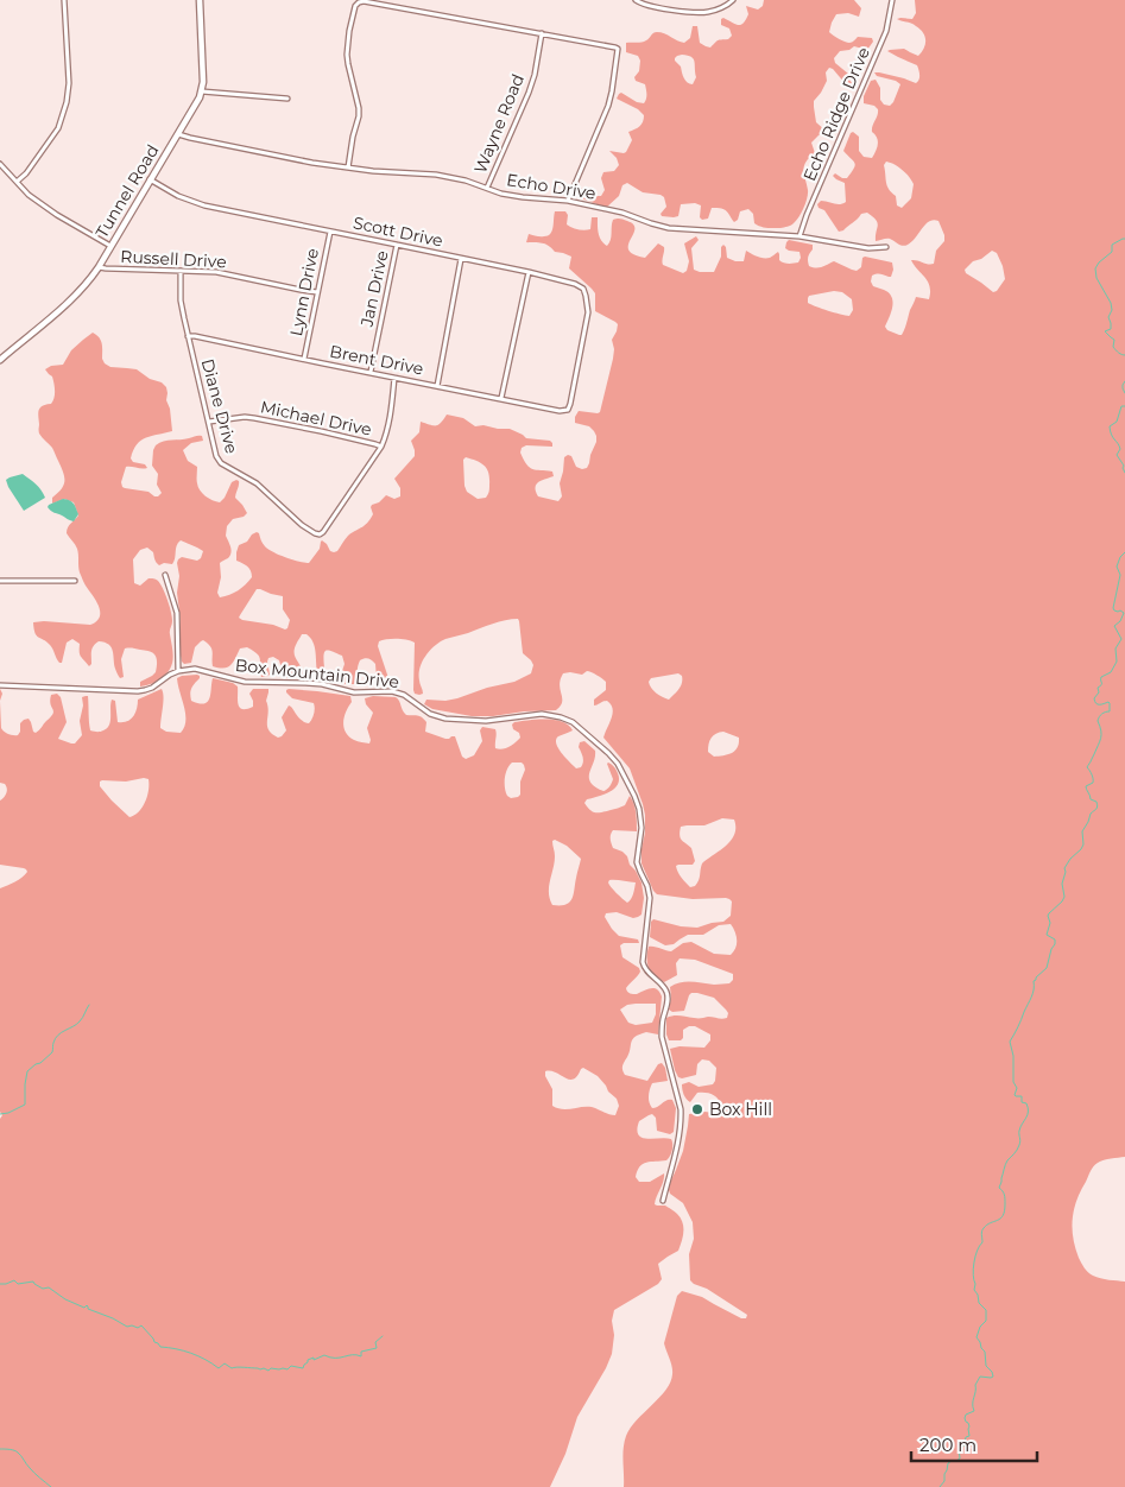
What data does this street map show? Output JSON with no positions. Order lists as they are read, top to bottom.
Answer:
{
  "streets": {
    "main road": ["Tunnel Road"],
    "street": [
      "Echo Ridge Drive",
      "Wayne Road",
      "Echo Drive",
      "Scott Drive",
      "Russell Drive",
      "Jan Drive",
      "Lynn Drive",
      "Brent Drive",
      "Diane Drive",
      "Michael Drive",
      "Box Mountain Drive"
    ]
  },
  "crossings": [
    ["Echo Ridge Drive", "Echo Drive"],
    ["Wayne Road", "Echo Drive"],
    ["Echo Drive", "Tunnel Road"],
    ["Tunnel Road", "Scott Drive"],
    ["Tunnel Road", "Russell Drive"],
    ["Scott Drive", "Jan Drive"],
    ["Scott Drive", "Lynn Drive"],
    ["Scott Drive", "Brent Drive"],
    ["Russell Drive", "Lynn Drive"],
    ["Russell Drive", "Diane Drive"],
    ["Jan Drive", "Brent Drive"],
    ["Lynn Drive", "Brent Drive"],
    ["Brent Drive", "Diane Drive"],
    ["Diane Drive", "Michael Drive"]
  ],
  "places": ["Box Hill"],
  "scale_bar": "200 m"
}
